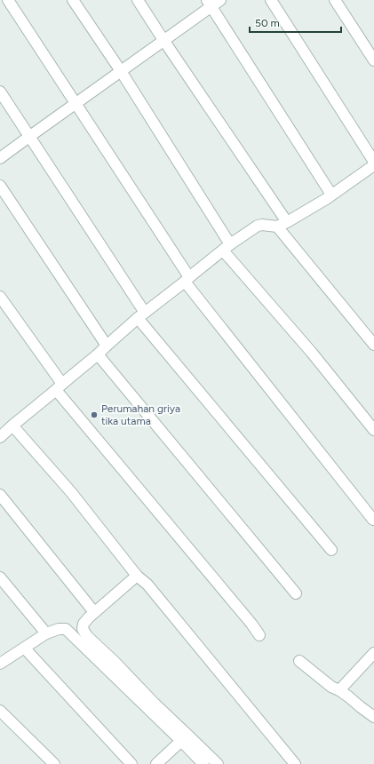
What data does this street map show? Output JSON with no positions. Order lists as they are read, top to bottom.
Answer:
{
  "places": ["Perumahan griya tika utama"],
  "scale_bar": "50 m"
}
